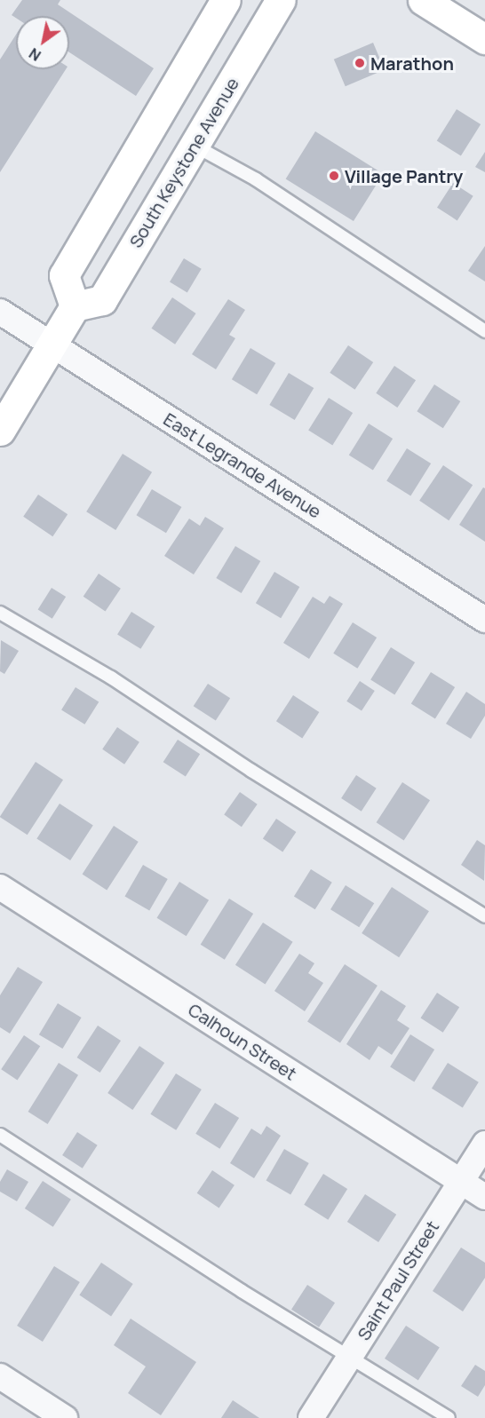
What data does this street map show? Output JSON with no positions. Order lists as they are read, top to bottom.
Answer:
{
  "streets": {
    "main road": ["South Keystone Avenue"],
    "street": ["East Legrande Avenue", "Calhoun Street", "Saint Paul Street"]
  },
  "crossings": [
    ["Calhoun Street", "Saint Paul Street"]
  ],
  "places": ["Marathon", "Village Pantry"],
  "north": "bottom left"
}
